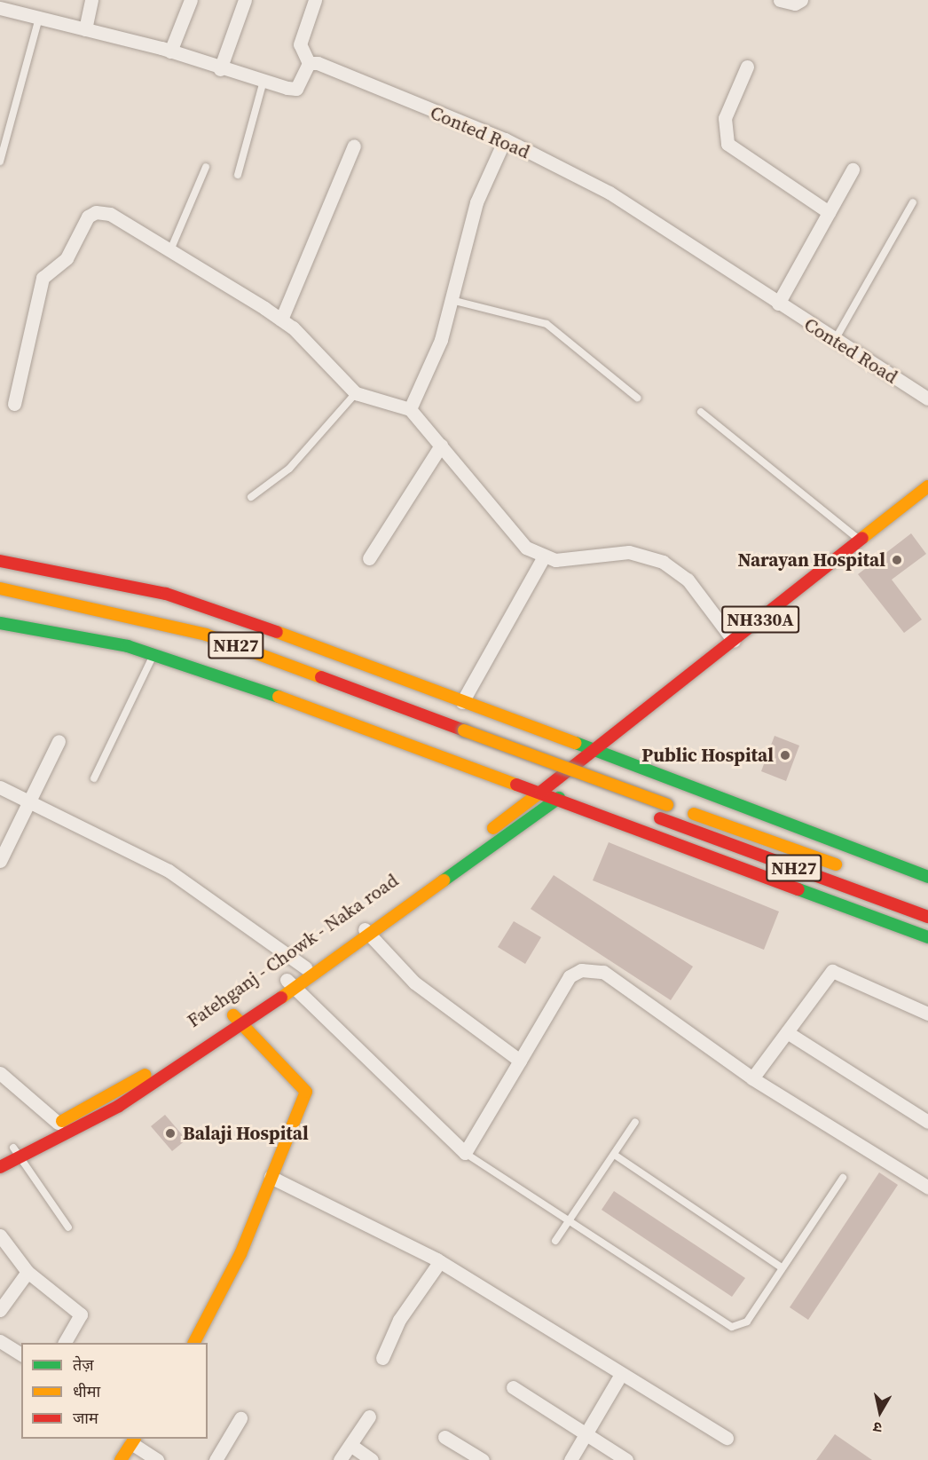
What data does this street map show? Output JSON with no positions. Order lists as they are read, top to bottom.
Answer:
{
  "streets": {
    "main road": ["NH330A", "NH27", "Fatehganj - Chowk - Naka road"],
    "street": ["Conted Road"]
  },
  "crossings": [
    ["NH330A", "Fatehganj - Chowk - Naka road"]
  ],
  "places": ["Narayan Hospital", "Public Hospital", "Balaji Hospital"],
  "legend": ["तेज़", "धीमा", "जाम"],
  "north": "bottom"
}
